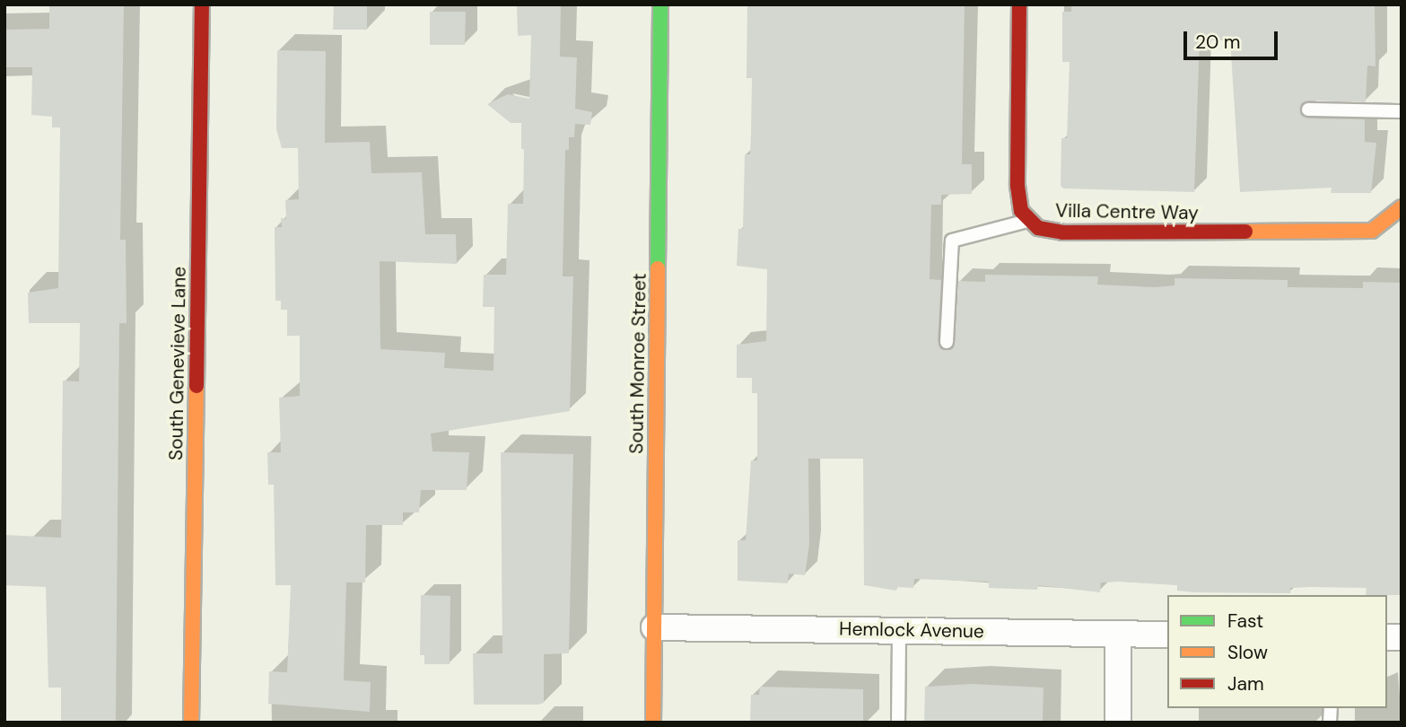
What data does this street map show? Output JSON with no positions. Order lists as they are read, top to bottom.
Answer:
{
  "streets": {
    "street": [
      "Villa Centre Way",
      "South Genevieve Lane",
      "South Monroe Street",
      "Hemlock Avenue"
    ]
  },
  "crossings": [
    ["South Monroe Street", "Hemlock Avenue"]
  ],
  "legend": ["Fast", "Slow", "Jam"],
  "scale_bar": "20 m"
}
